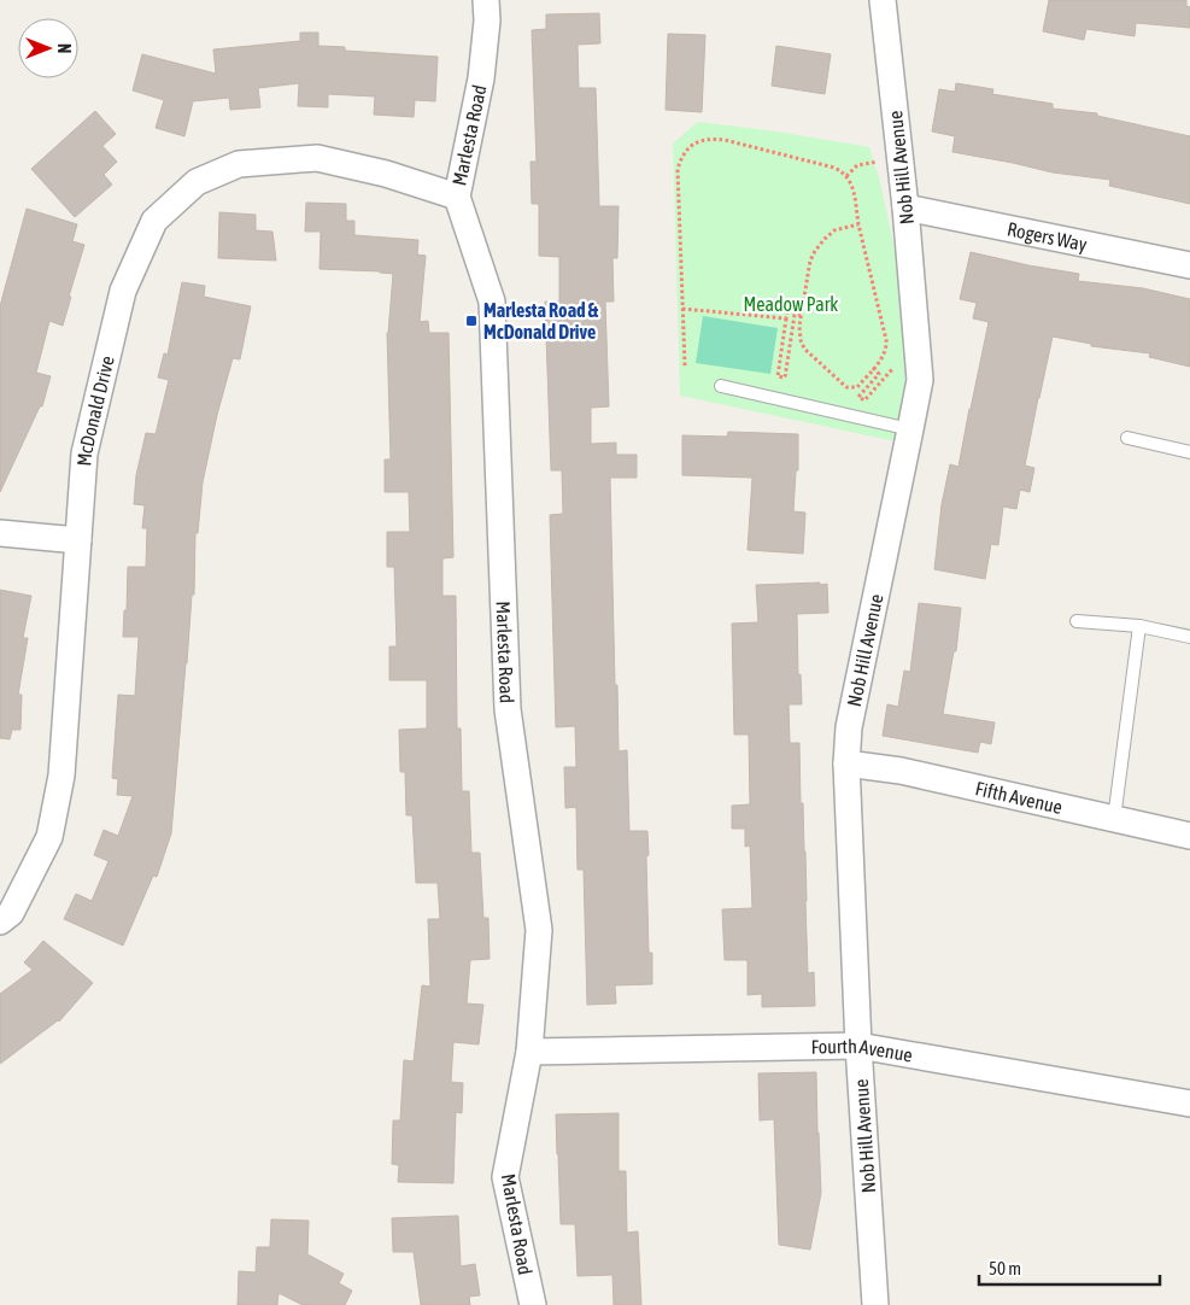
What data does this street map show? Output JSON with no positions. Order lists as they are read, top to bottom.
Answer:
{
  "streets": {
    "street": [
      "Marlesta Road",
      "Nob Hill Avenue",
      "Rogers Way",
      "McDonald Drive",
      "Fifth Avenue",
      "Fourth Avenue"
    ]
  },
  "crossings": [
    ["Marlesta Road", "McDonald Drive"],
    ["Marlesta Road", "Fourth Avenue"],
    ["Nob Hill Avenue", "Rogers Way"],
    ["Nob Hill Avenue", "Fifth Avenue"],
    ["Nob Hill Avenue", "Fourth Avenue"]
  ],
  "parks": ["Meadow Park"],
  "places": {
    "transit": ["Marlesta Road & McDonald Drive"]
  },
  "scale_bar": "50 m",
  "north": "right"
}
